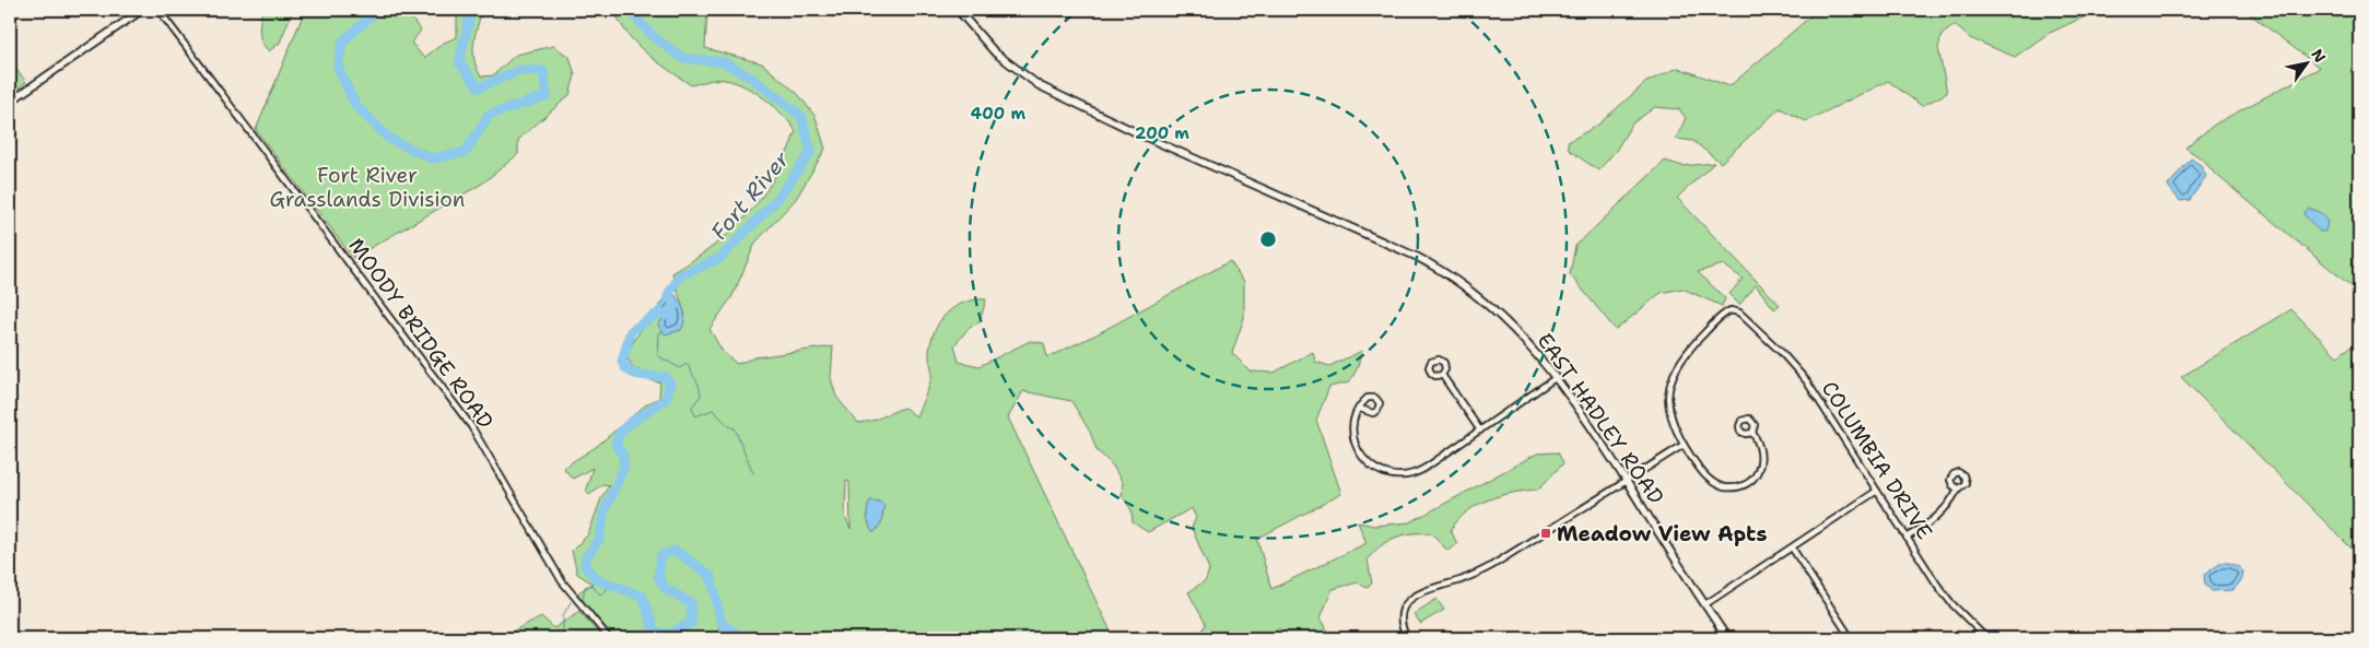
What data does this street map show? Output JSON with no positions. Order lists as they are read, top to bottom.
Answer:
{
  "streets": {
    "street": ["MOODY BRIDGE ROAD", "EAST HADLEY ROAD", "COLUMBIA DRIVE"]
  },
  "water": ["Fort River"],
  "parks": ["Fort River Grasslands Division"],
  "places": {
    "transit": ["Meadow View Apts"]
  },
  "north": "top right",
  "rings": ["400 m", "200 m"]
}
